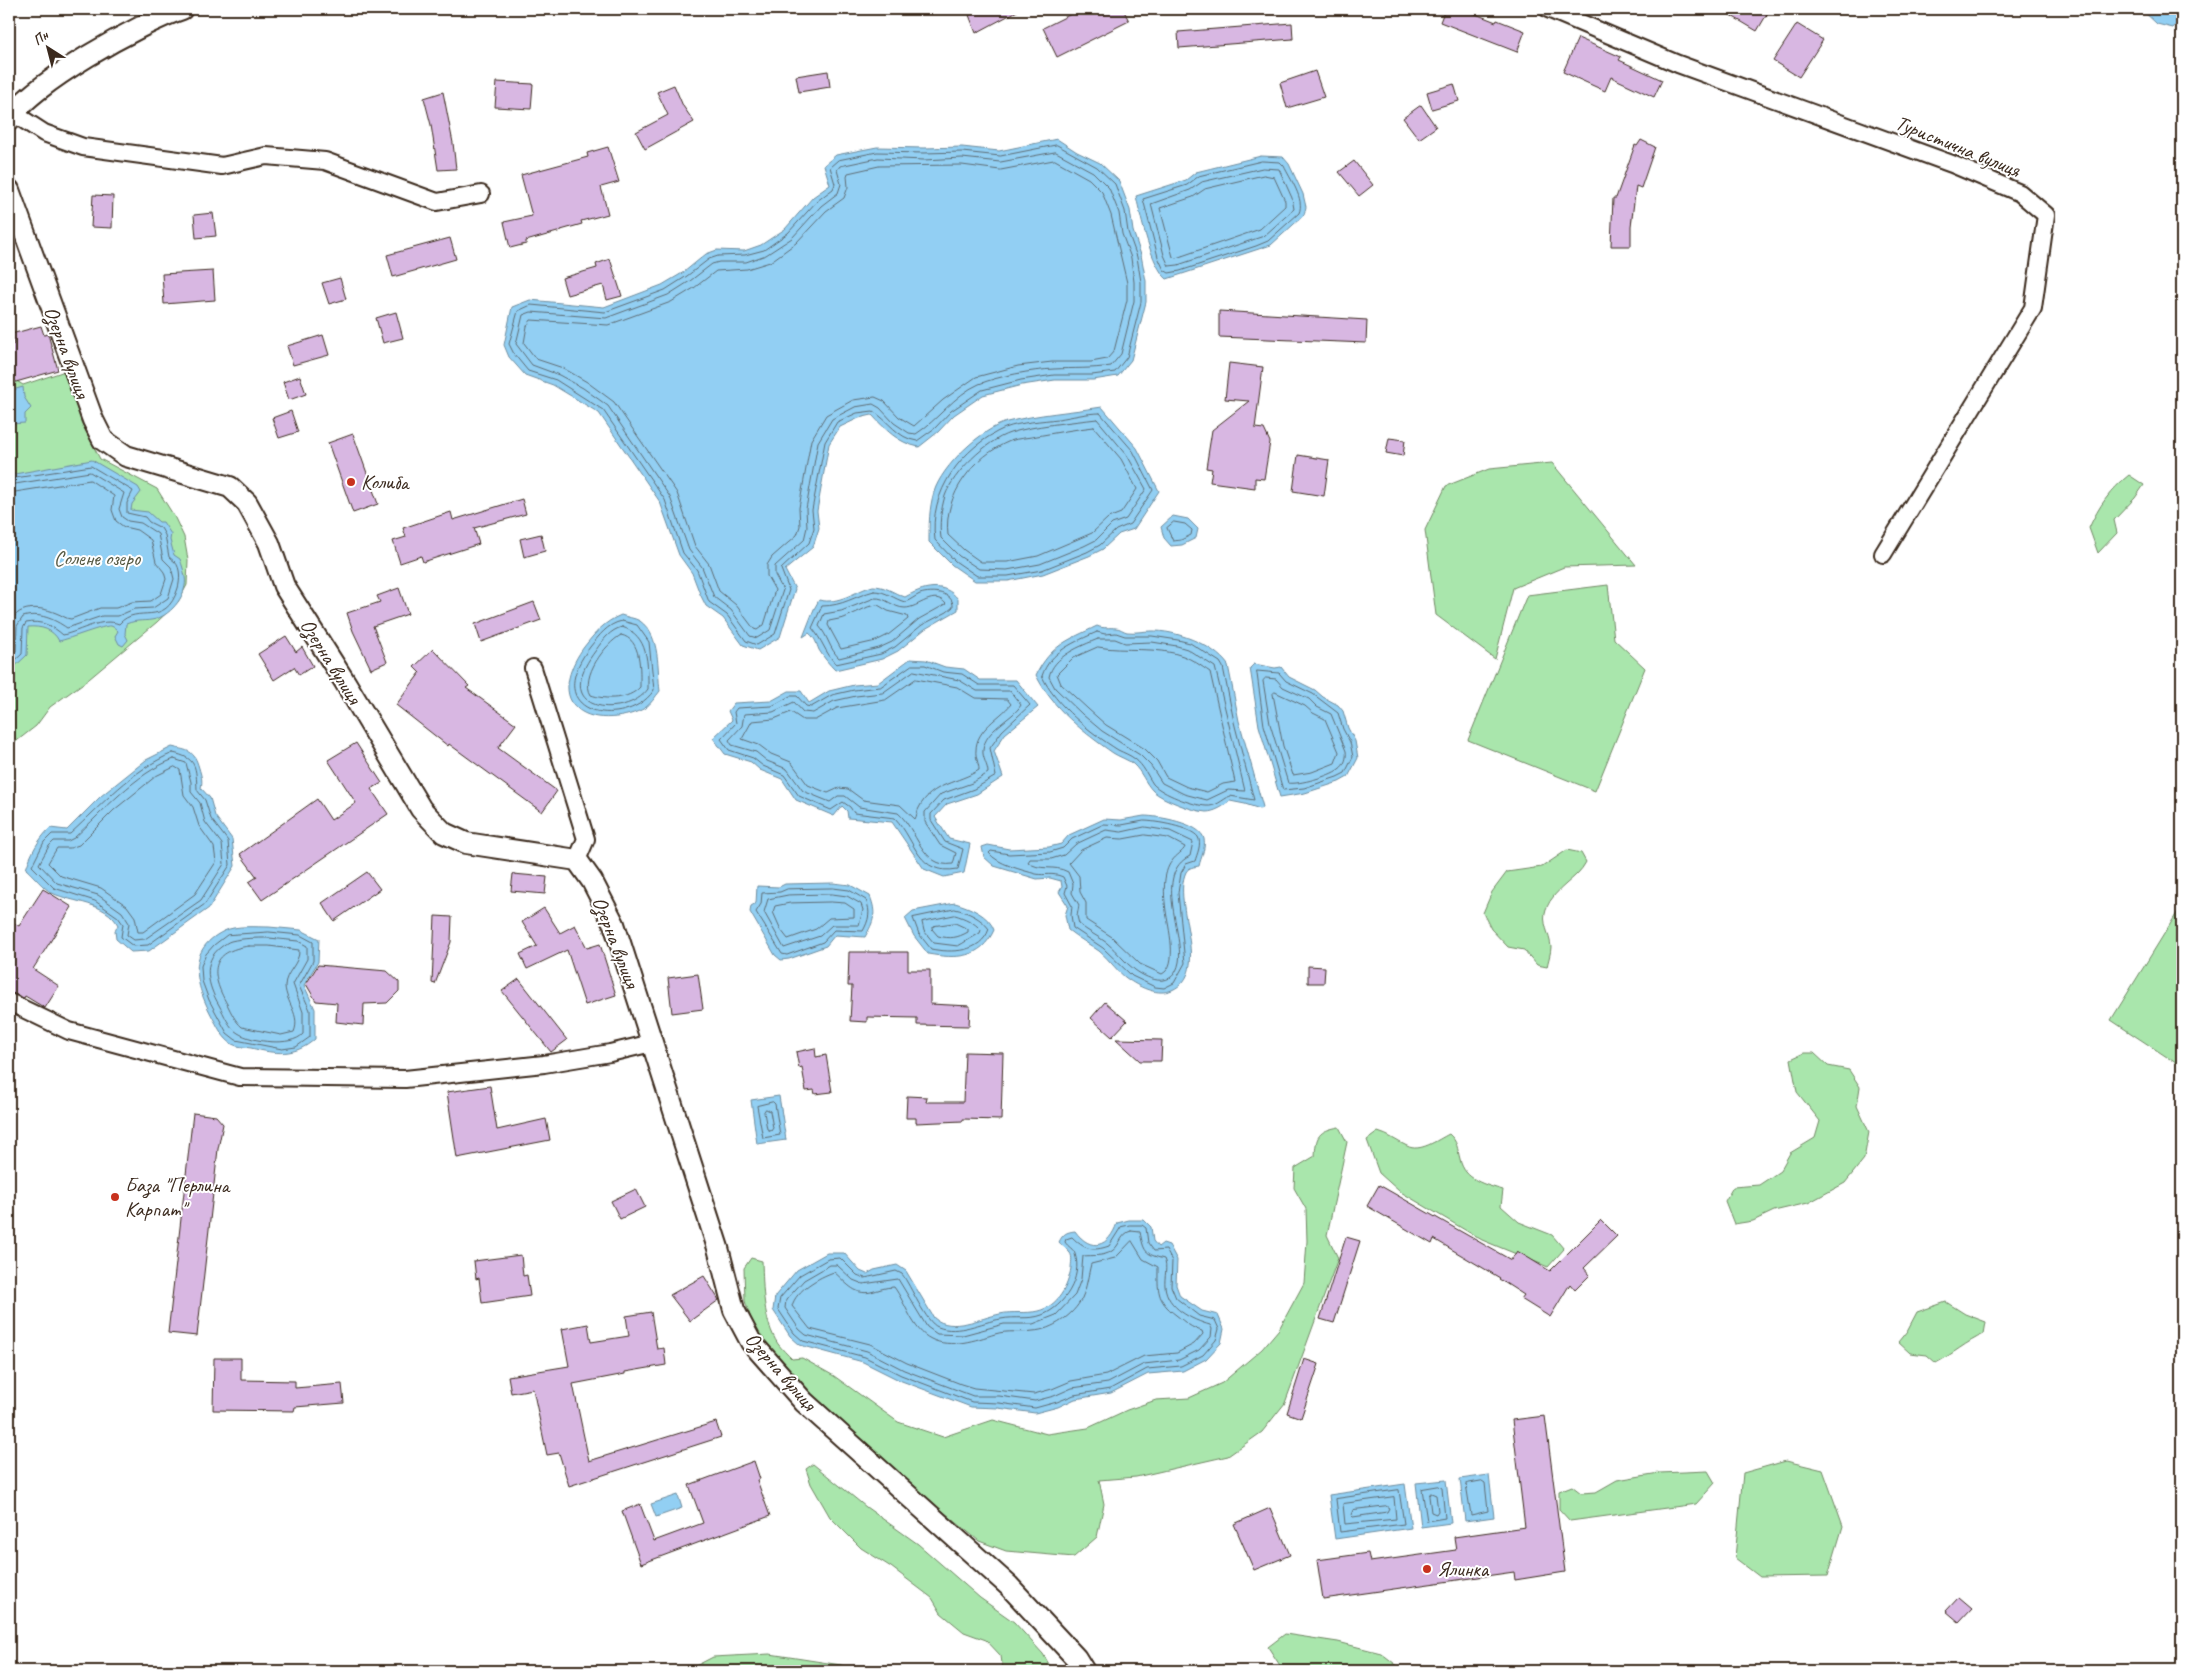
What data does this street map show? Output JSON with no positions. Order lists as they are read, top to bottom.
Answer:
{
  "streets": {
    "street": ["Туристична вулиця", "Озерна вулиця"]
  },
  "parks": ["Солене озеро"],
  "places": ["Колиба", "База \"Перлина Карпат\"", "Ялинка"],
  "north": "top left"
}
